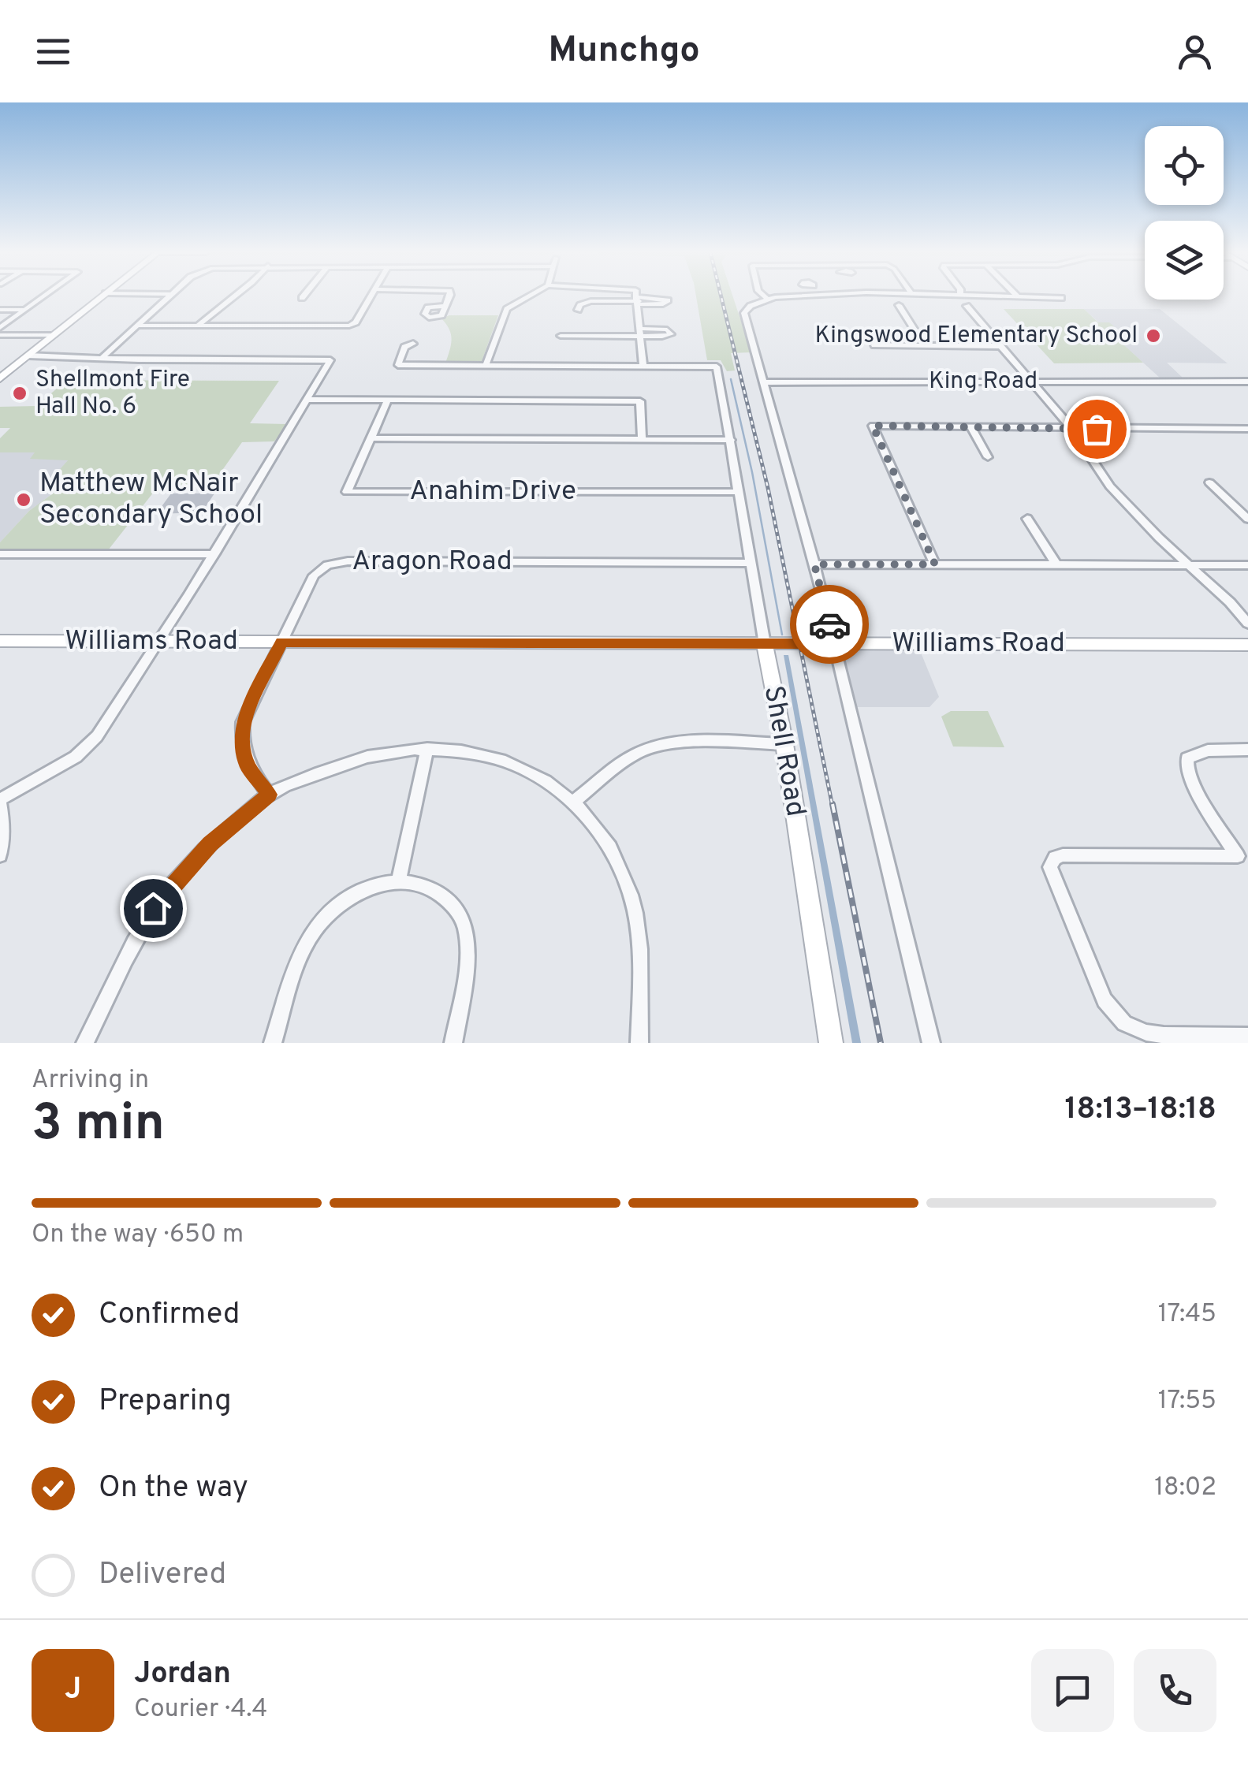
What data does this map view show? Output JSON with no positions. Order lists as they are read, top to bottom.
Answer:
{
  "streets": {
    "street": [
      "King Road",
      "Anahim Drive",
      "Aragon Road",
      "Williams Road",
      "Shell Road"
    ]
  },
  "crossings": [
    ["Anahim Drive", "Shell Road"],
    ["Aragon Road", "Williams Road"],
    ["Aragon Road", "Shell Road"],
    ["Williams Road", "Shell Road"]
  ],
  "places": ["Kingswood Elementary School", "Shellmont Fire Hall No. 6", "Matthew McNair Secondary School"],
  "page": {
    "header": "Munchgo",
    "heading": ["3 min", "Arriving in", "18:13–18:18"],
    "panel": ["Jordan", "Courier · 4.4"],
    "bar": "On the way · 650 m",
    "list": [
      ["Confirmed", "17:45"],
      ["Preparing", "17:55"],
      ["On the way", "18:02"],
      "Delivered"
    ],
    "round": "J"
  }
}
